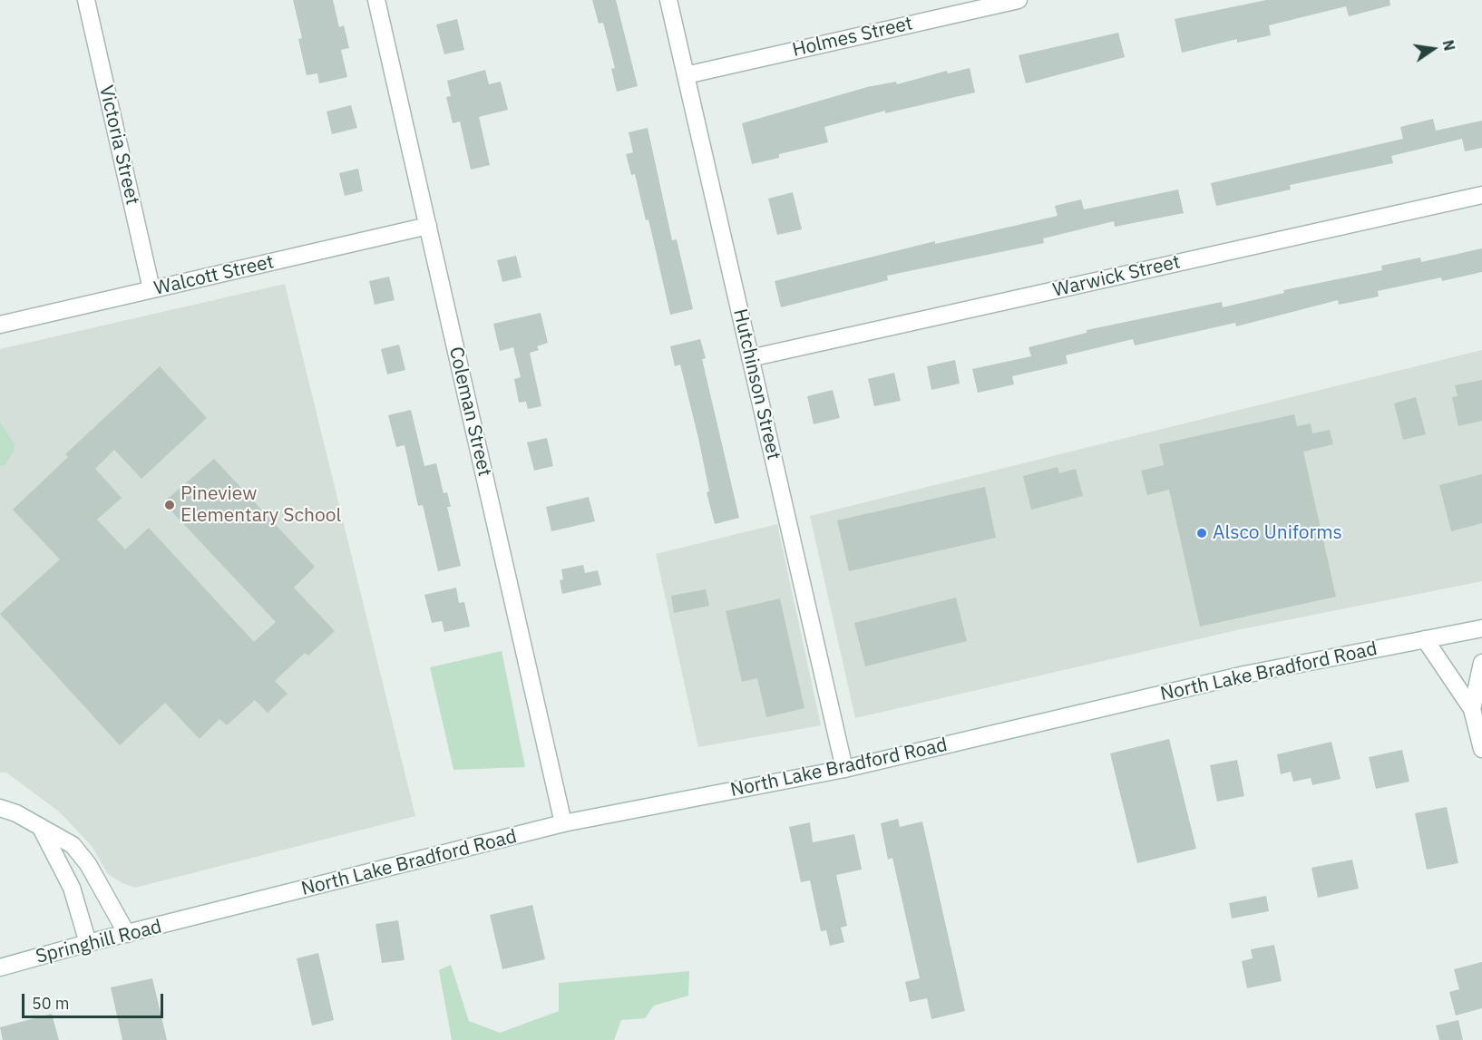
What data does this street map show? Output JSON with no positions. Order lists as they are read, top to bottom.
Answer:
{
  "streets": {
    "street": [
      "Holmes Street",
      "Victoria Street",
      "Walcott Street",
      "Warwick Street",
      "Hutchinson Street",
      "Coleman Street",
      "North Lake Bradford Road",
      "Springhill Road"
    ]
  },
  "crossings": [
    ["Holmes Street", "Hutchinson Street"],
    ["Victoria Street", "Walcott Street"],
    ["Walcott Street", "Coleman Street"],
    ["Warwick Street", "Hutchinson Street"],
    ["Hutchinson Street", "North Lake Bradford Road"],
    ["Coleman Street", "North Lake Bradford Road"],
    ["North Lake Bradford Road", "Springhill Road"]
  ],
  "places": ["Pineview Elementary School", "Alsco Uniforms"],
  "scale_bar": "50 m",
  "north": "right"
}
